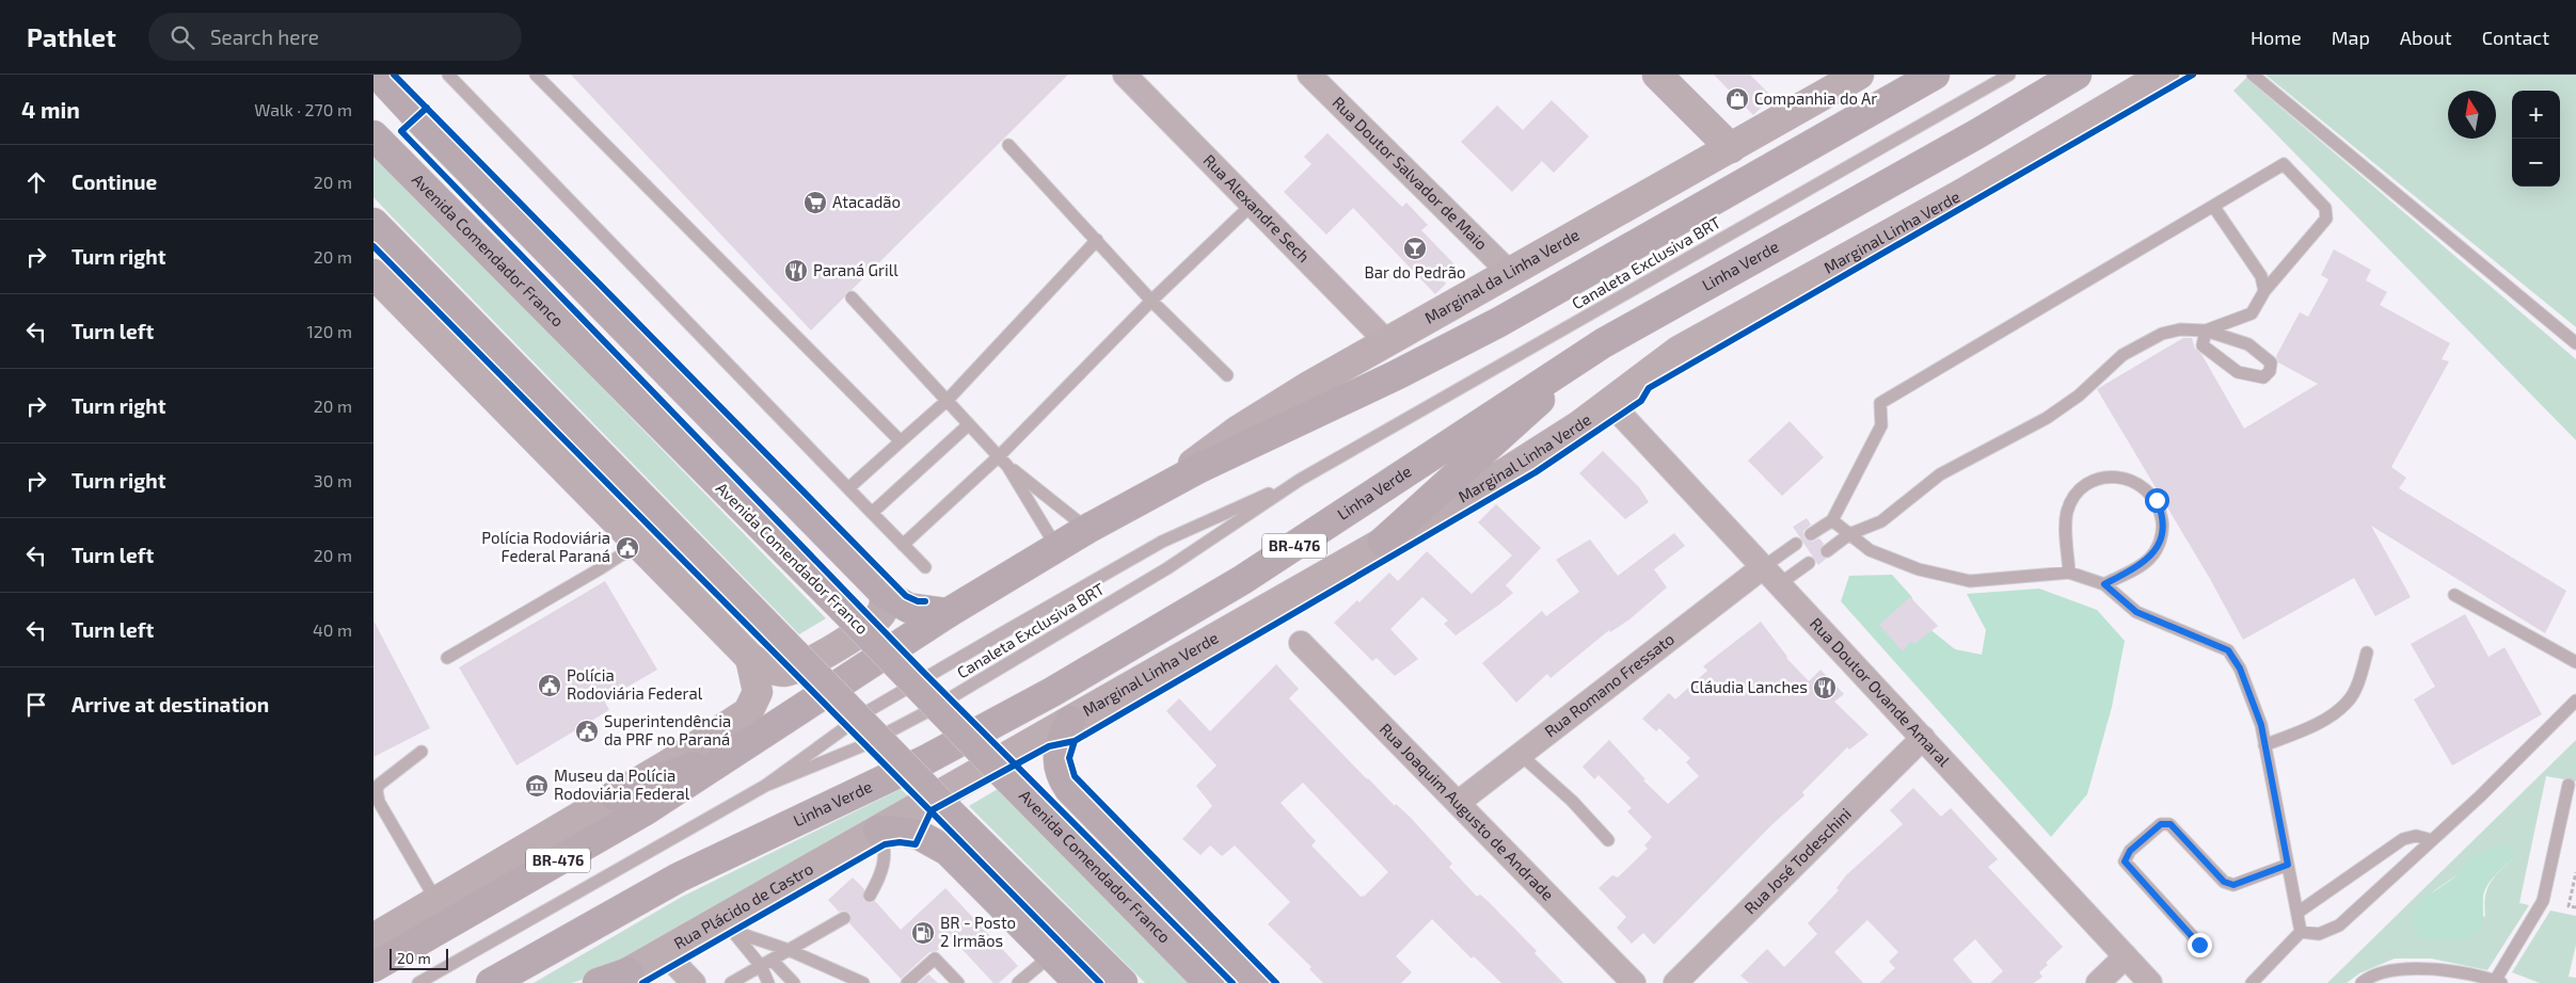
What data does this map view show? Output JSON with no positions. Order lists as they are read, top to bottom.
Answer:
{
  "streets": {
    "highway": ["Avenida Comendador Franco", "Linha Verde", "BR-476"],
    "main road": ["Marginal Linha Verde", "Marginal da Linha Verde", "Rua Plácido de Castro"],
    "street": [
      "Rua Doutor Salvador de Maio",
      "Rua Alexandre Sech",
      "Rua Romano Fressato",
      "Rua Doutor Ovande Amaral",
      "Rua Joaquim Augusto de Andrade",
      "Rua José Todeschini"
    ],
    "lane": ["Canaleta Exclusiva BRT"]
  },
  "crossings": [
    ["Rua Doutor Salvador de Maio", "Marginal da Linha Verde"],
    ["Rua Alexandre Sech", "Marginal da Linha Verde"],
    ["Marginal Linha Verde", "Rua Doutor Ovande Amaral"],
    ["Marginal Linha Verde", "Rua Plácido de Castro"],
    ["Marginal da Linha Verde", "BR-476"],
    ["Rua Romano Fressato", "Rua Doutor Ovande Amaral"],
    ["Rua Romano Fressato", "Rua Joaquim Augusto de Andrade"],
    ["Rua Doutor Ovande Amaral", "Rua José Todeschini"]
  ],
  "places": {
    "shop": ["Companhia do Ar"],
    "supermarket": ["Atacadão"],
    "bar": ["Bar do Pedrão"],
    "restaurant": ["Paraná Grill", "Cláudia Lanches"],
    "public building": ["Polícia Rodoviária Federal Paraná", "Polícia Rodoviária Federal", "Superintendência da PRF no Paraná"],
    "museum": ["Museu da Polícia Rodoviária Federal"],
    "fuel station": ["BR - Posto 2 Irmãos"]
  },
  "scale_bar": "20 m",
  "north": "top",
  "page": {
    "header": "Pathlet",
    "search": "Search here",
    "nav": [
      "Home",
      "Map",
      "About",
      "Contact"
    ],
    "heading": ["4 min", "Walk · 270 m"],
    "map_buttons": ["+", "−"],
    "list": [
      ["Continue", "20 m"],
      ["Turn right", "20 m"],
      ["Turn left", "120 m"],
      ["Turn right", "20 m"],
      ["Turn right", "30 m"],
      ["Turn left", "20 m"],
      ["Turn left", "40 m"],
      "Arrive at destination"
    ],
    "scale": "20 m"
  }
}
